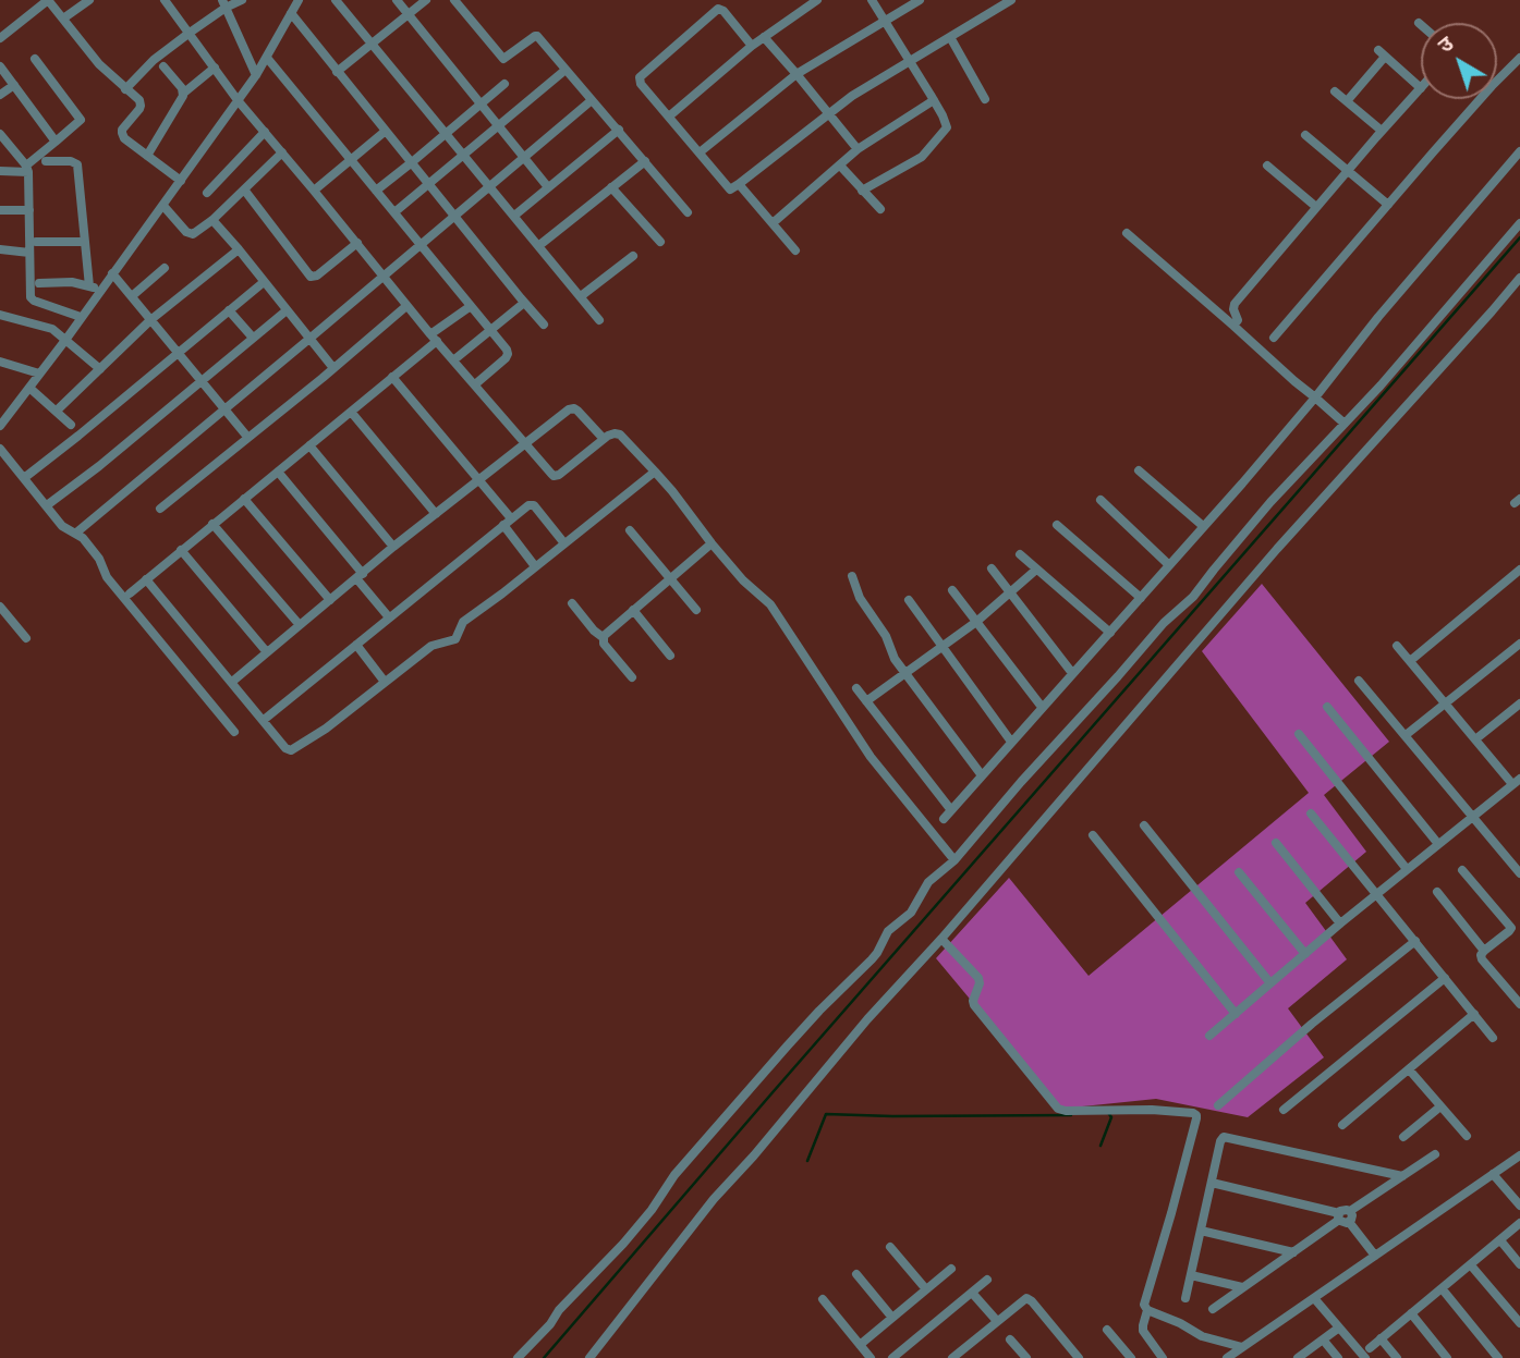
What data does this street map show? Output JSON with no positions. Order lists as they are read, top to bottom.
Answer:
{
  "north": "top left"
}
